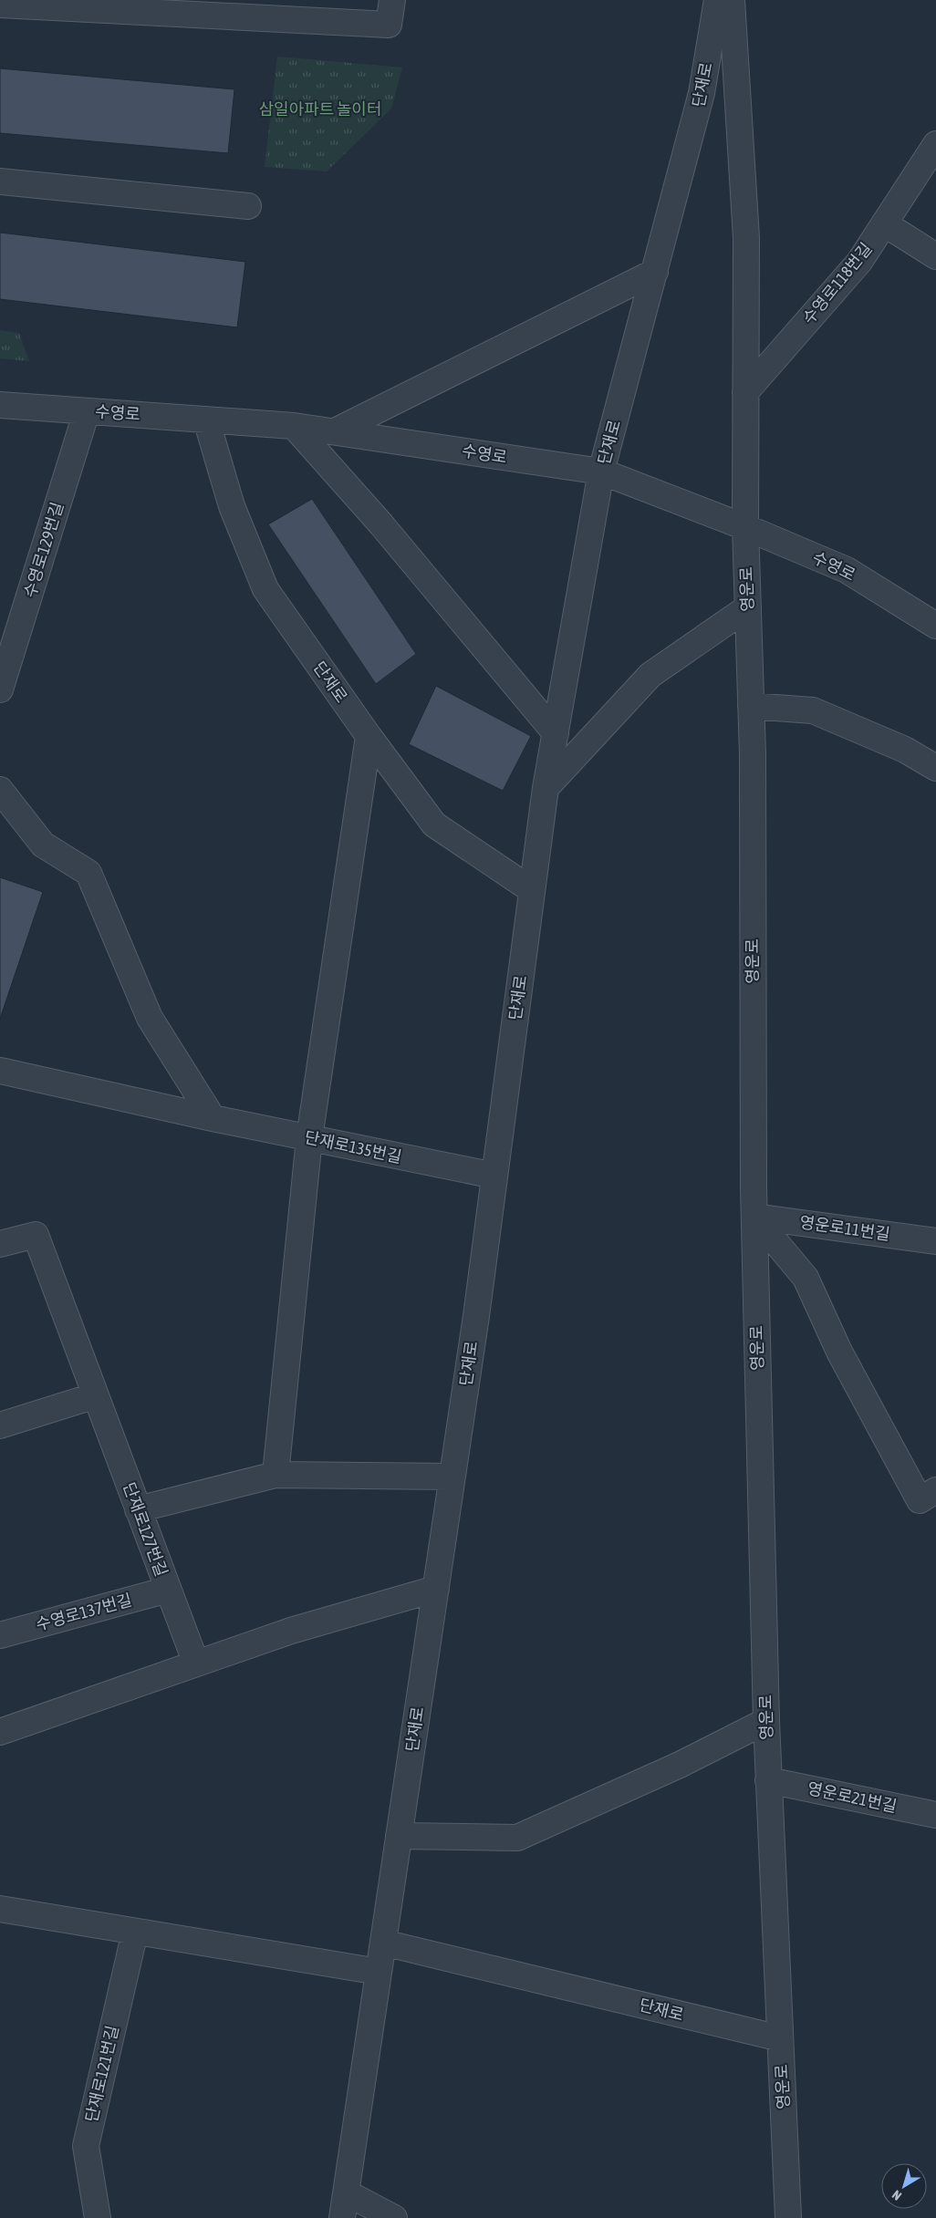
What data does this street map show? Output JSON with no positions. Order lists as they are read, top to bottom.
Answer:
{
  "streets": {
    "street": [
      "단재로",
      "수영로118번길",
      "수영로",
      "수영로129번길",
      "영운로",
      "단재로135번길",
      "영운로11번길",
      "단재로127번길",
      "수영로137번길",
      "영운로21번길",
      "단재로121번길"
    ]
  },
  "crossings": [
    ["단재로", "수영로"],
    ["단재로", "영운로"],
    ["단재로", "단재로135번길"],
    ["수영로118번길", "영운로"],
    ["수영로", "수영로129번길"],
    ["수영로", "영운로"],
    ["영운로", "영운로11번길"],
    ["영운로", "영운로21번길"],
    ["단재로127번길", "수영로137번길"]
  ],
  "parks": ["삼일아파트 놀이터"],
  "north": "bottom left"
}
